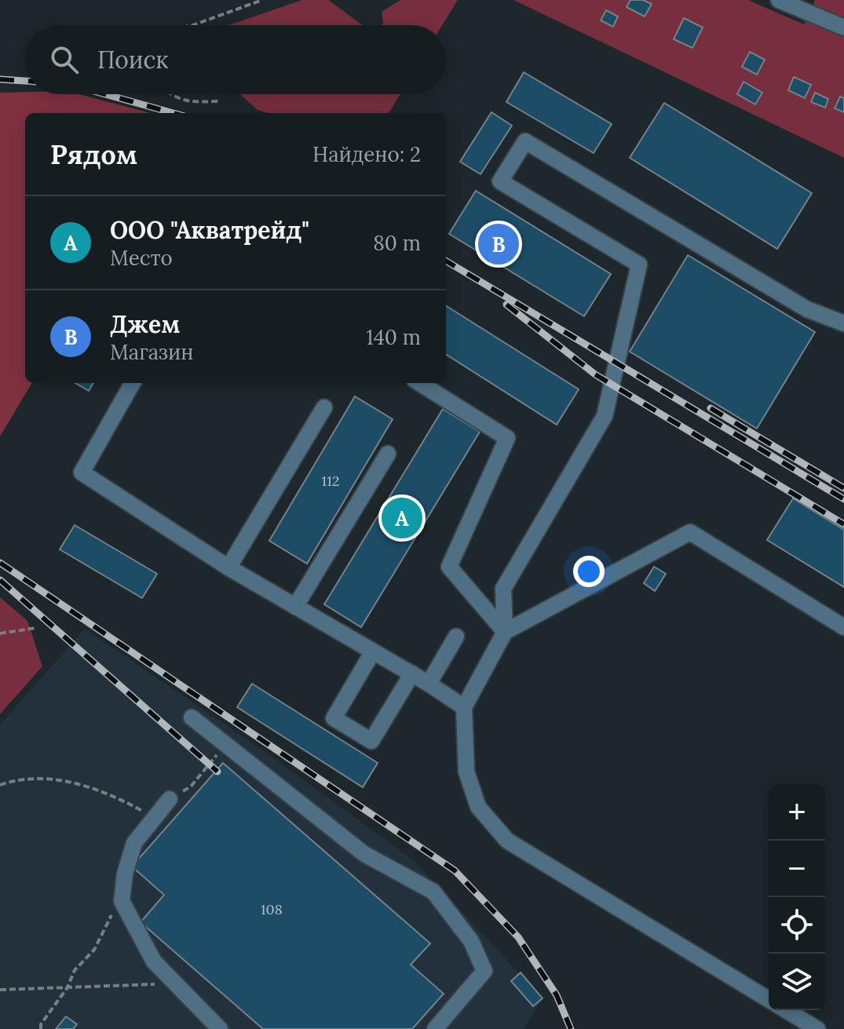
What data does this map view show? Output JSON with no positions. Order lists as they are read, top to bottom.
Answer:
{
  "house_numbers": ["112", "108"],
  "page": {
    "search": "Поиск",
    "heading": ["Рядом", "Найдено: 2"],
    "list": [
      {
        "mark": "A",
        "name": "ООО \"Акватрейд\"",
        "note": "Место",
        "value": "80 m"
      },
      {
        "mark": "B",
        "name": "Джем",
        "note": "Магазин",
        "value": "140 m"
      }
    ],
    "pins": ["B", "A"],
    "map_buttons": ["+", "−"]
  }
}
